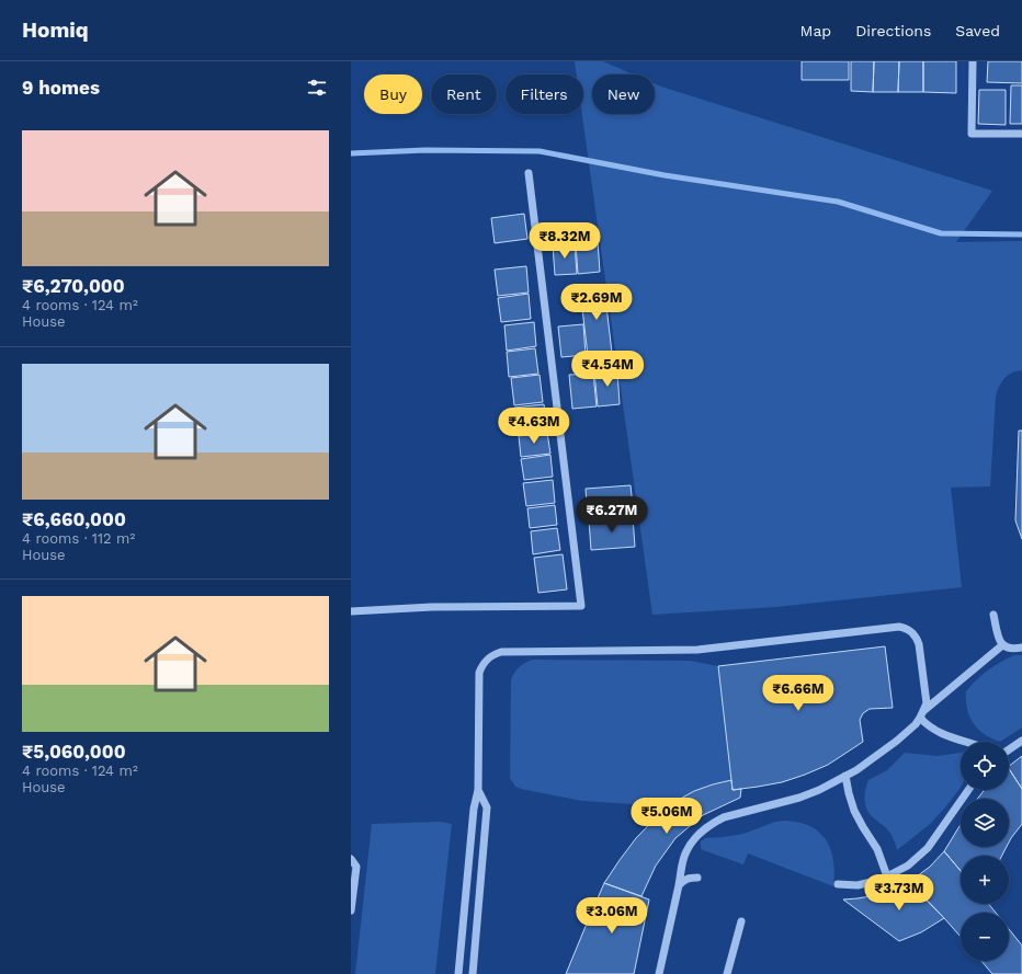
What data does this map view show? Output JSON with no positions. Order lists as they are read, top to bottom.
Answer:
{
  "page": {
    "header": "Homiq",
    "nav": ["Map", "Directions", "Saved"],
    "heading": "9 homes",
    "chip": [
      "Buy",
      "Rent",
      "Filters",
      "New"
    ],
    "list": [
      {
        "name": "₹6,270,000",
        "note": "4 rooms · 124 m² · House"
      },
      {
        "name": "₹6,660,000",
        "note": "4 rooms · 112 m² · House"
      },
      {
        "name": "₹5,060,000",
        "note": "4 rooms · 124 m² · House"
      }
    ],
    "price": [
      "₹8.32M",
      "₹2.69M",
      "₹4.54M",
      "₹4.63M",
      "₹6.27M",
      "₹6.66M",
      "₹5.06M",
      "₹3.73M",
      "₹3.06M"
    ],
    "map_buttons": ["+", "−"]
  }
}
